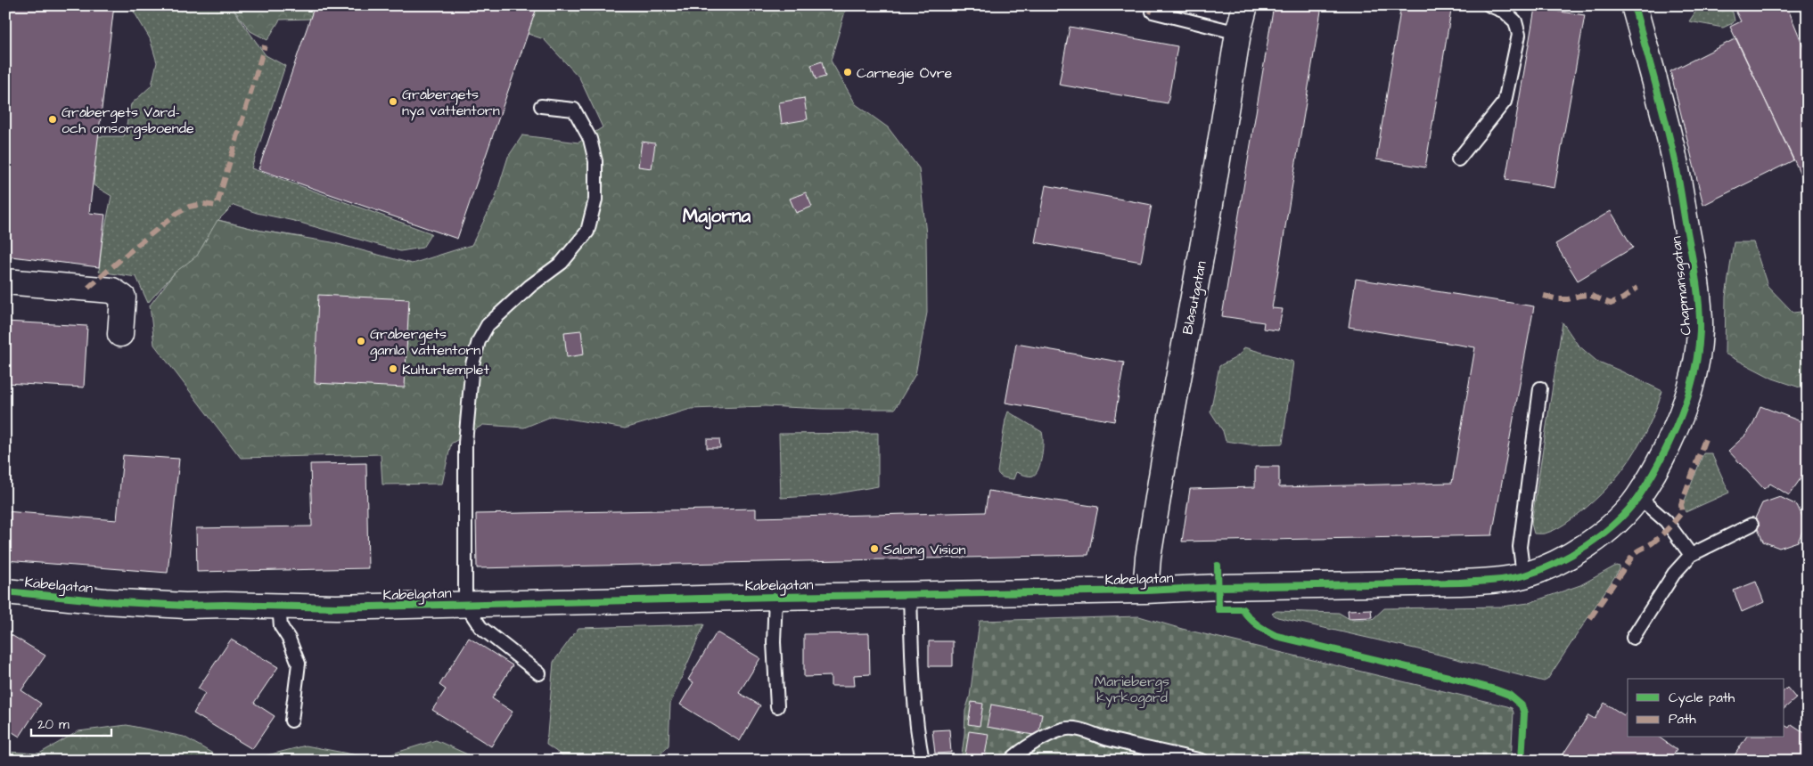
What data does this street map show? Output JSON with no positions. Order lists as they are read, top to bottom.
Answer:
{
  "streets": {
    "street": ["Chapmansgatan", "Blåsutgatan", "Kabelgatan"]
  },
  "crossings": [
    ["Chapmansgatan", "Kabelgatan"],
    ["Blåsutgatan", "Kabelgatan"]
  ],
  "districts": ["Majorna"],
  "parks": ["Mariebergs kyrkogård"],
  "places": [
    "Carnegie Övre",
    "Gråbergets nya vattentorn",
    "Gråbergets Vård- och omsorgsboende",
    "Gråbergets gamla vattentorn",
    "Kulturtemplet",
    "Salong Vision"
  ],
  "legend": ["Cycle path", "Path"],
  "scale_bar": "20 m"
}
